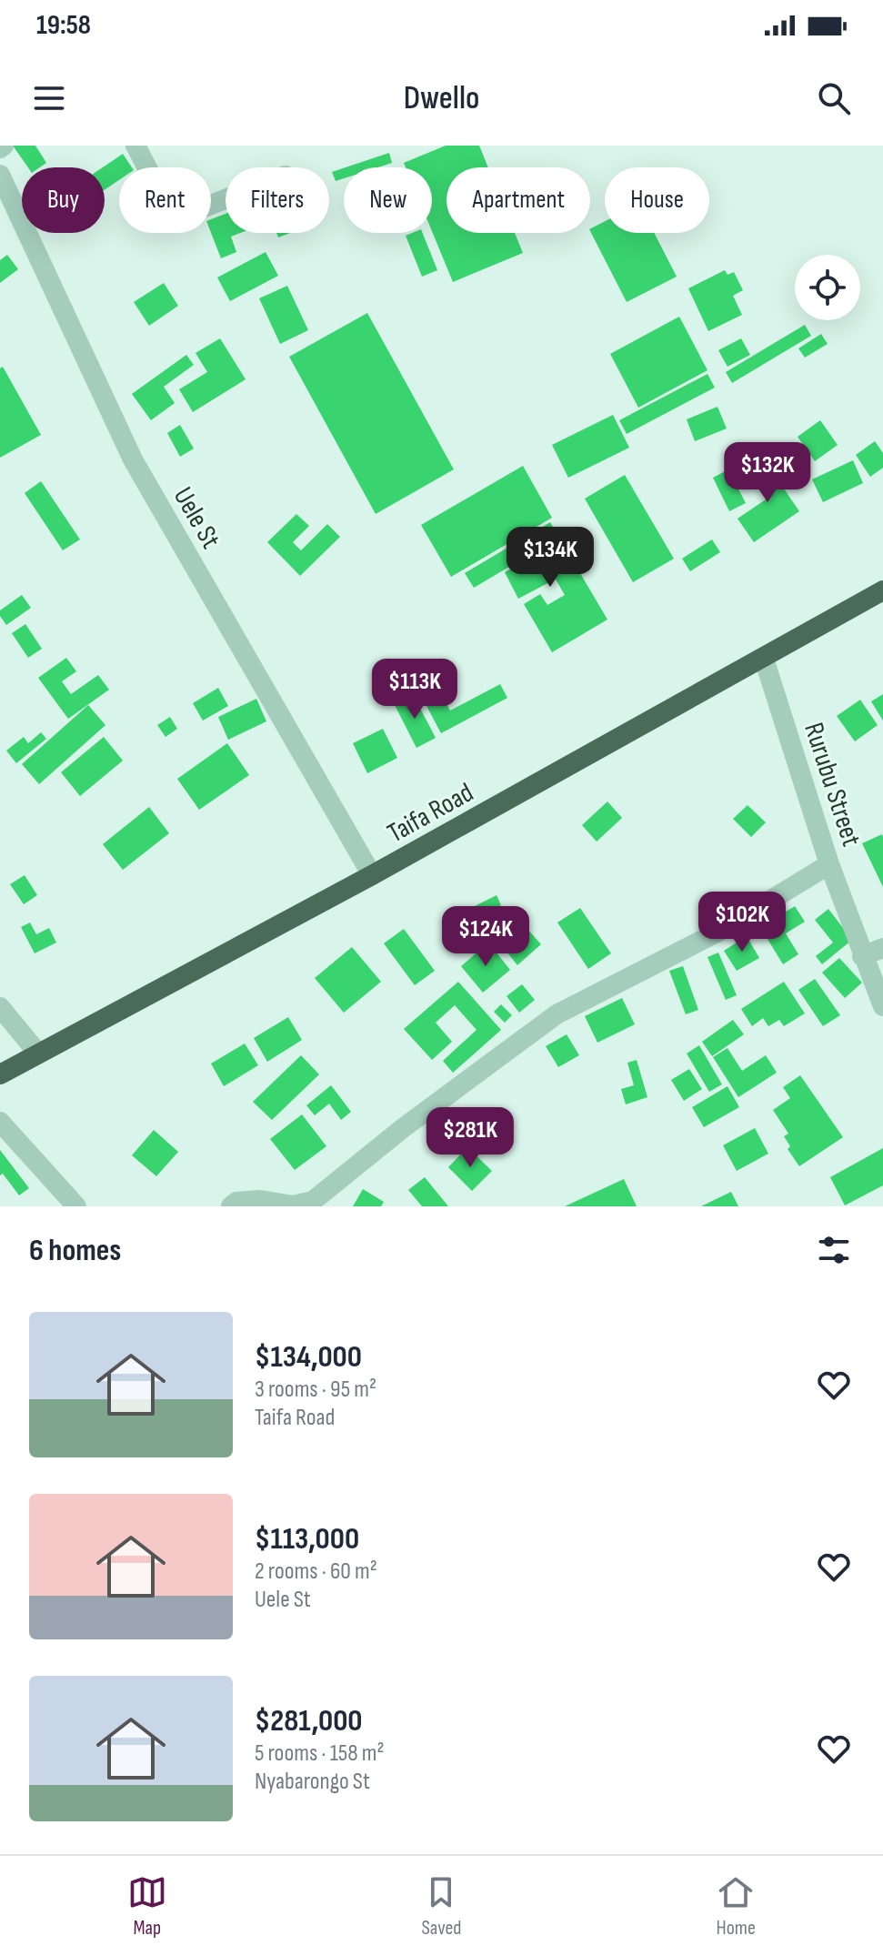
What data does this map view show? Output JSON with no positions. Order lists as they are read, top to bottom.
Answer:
{
  "streets": {
    "highway": ["Taifa Road"],
    "street": ["Uele St", "Rurubu Street"]
  },
  "crossings": [
    ["Uele St", "Taifa Road"],
    ["Rurubu Street", "Taifa Road"]
  ],
  "page": {
    "status": "19:58",
    "header": "Dwello",
    "chip": [
      "Buy",
      "Rent",
      "Filters",
      "New",
      "Apartment",
      "House"
    ],
    "price": [
      "$132K",
      "$134K",
      "$113K",
      "$102K",
      "$124K",
      "$281K"
    ],
    "heading": "6 homes",
    "list": [
      {
        "name": "$134,000",
        "note": "3 rooms · 95 m² · Taifa Road"
      },
      {
        "name": "$113,000",
        "note": "2 rooms · 60 m² · Uele St"
      },
      {
        "name": "$281,000",
        "note": "5 rooms · 158 m² · Nyabarongo St"
      }
    ],
    "tabs": ["Map", "Saved", "Home"]
  }
}
